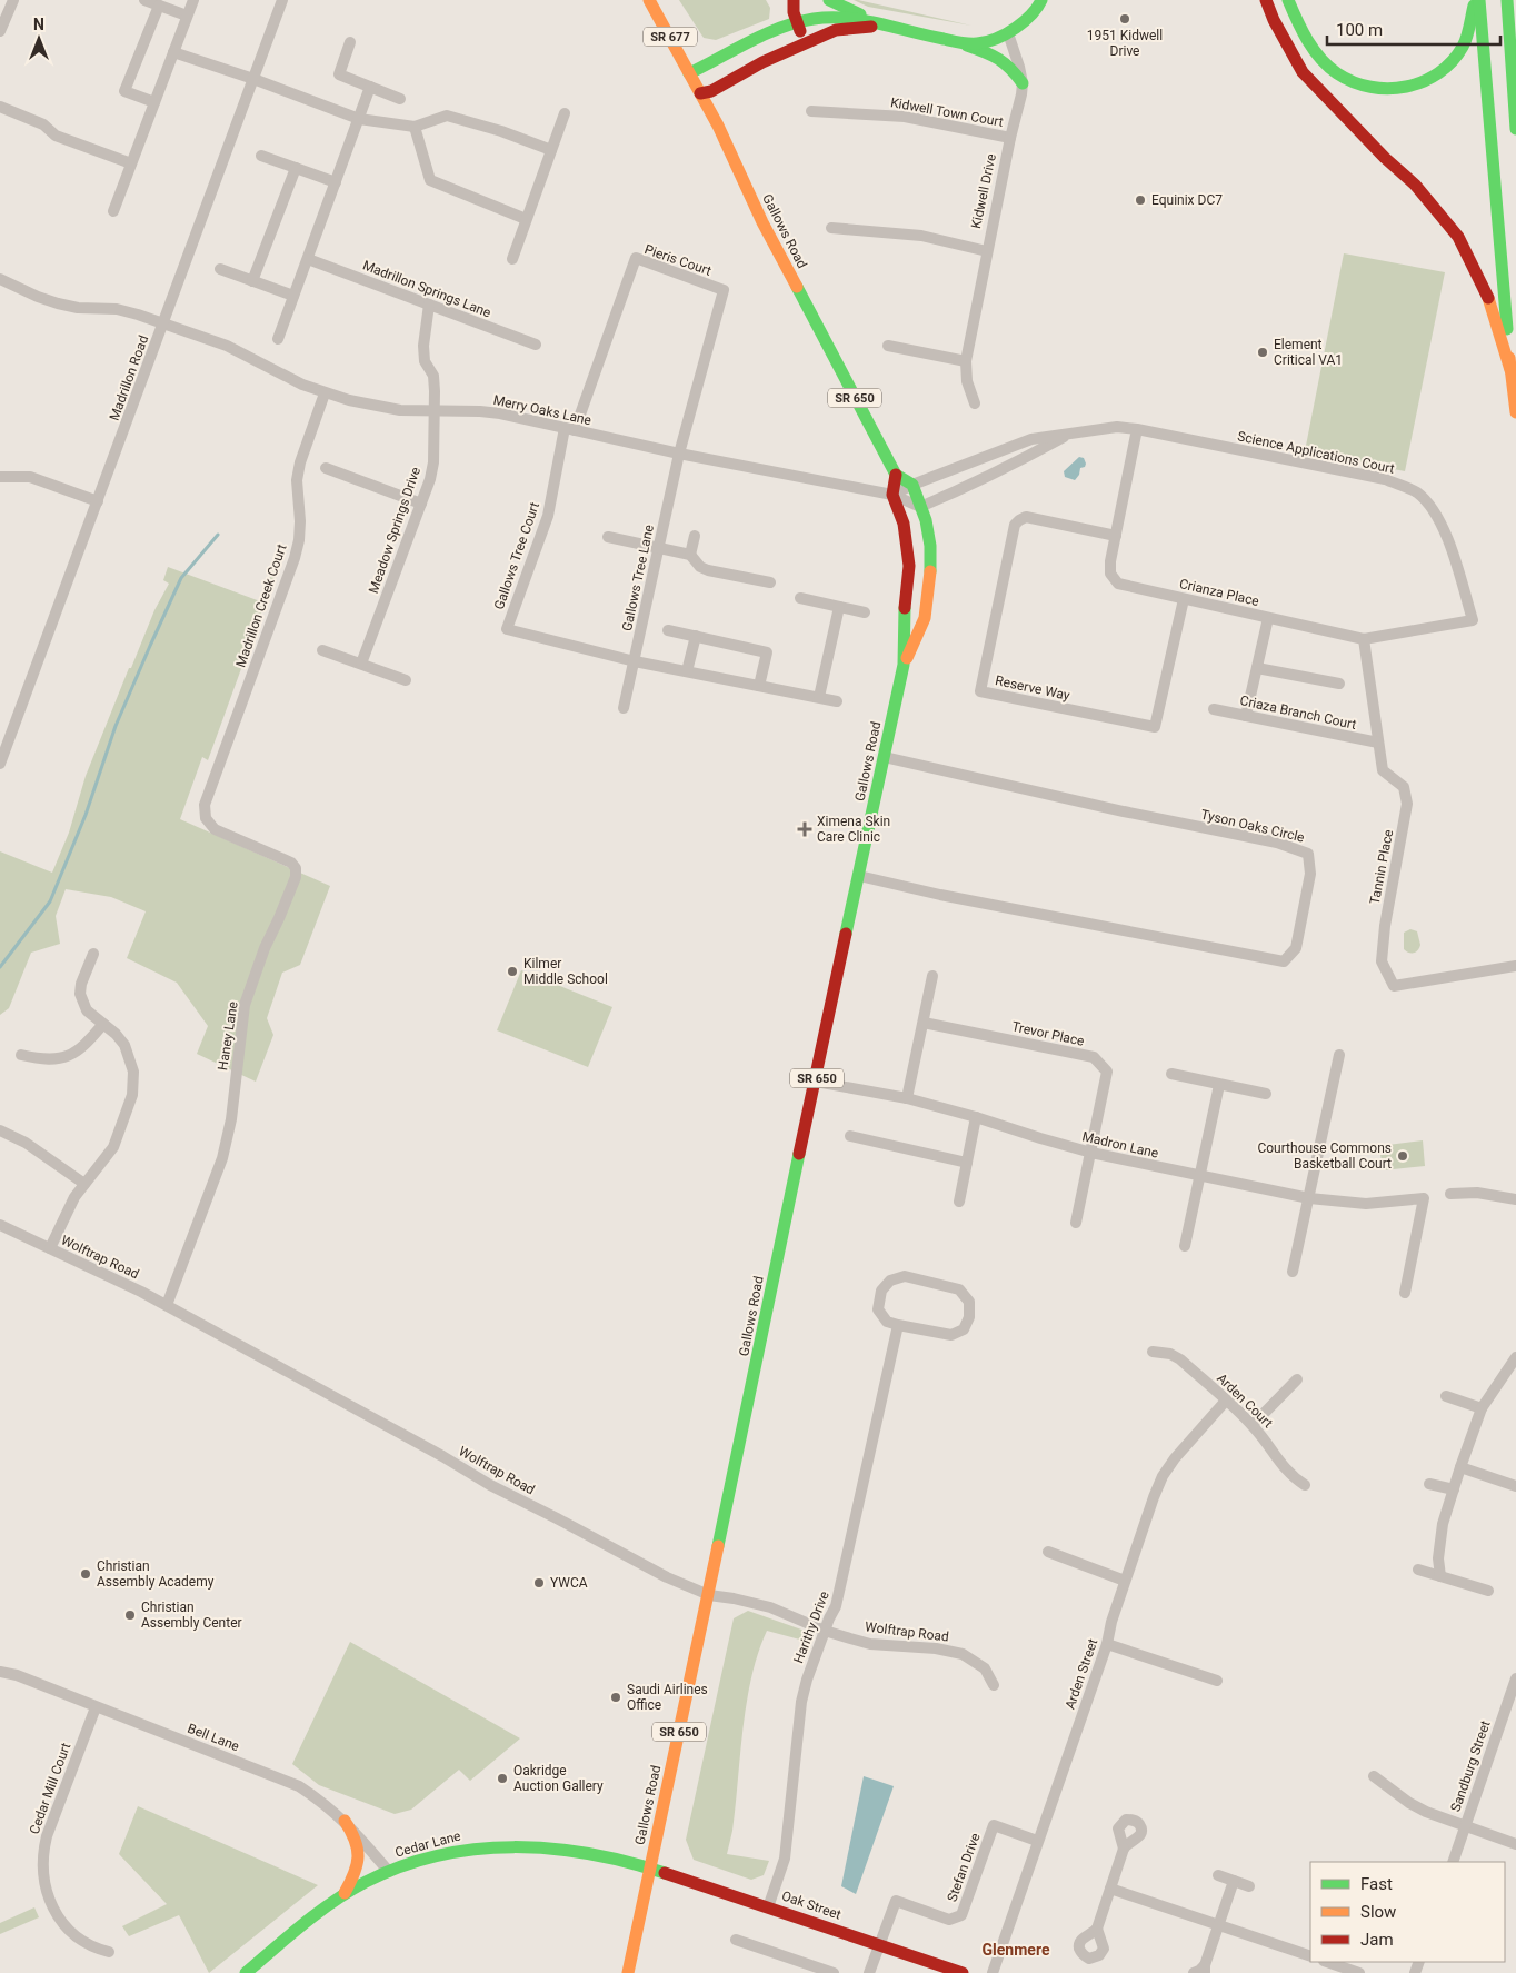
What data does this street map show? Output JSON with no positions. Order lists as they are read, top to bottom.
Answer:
{
  "streets": {
    "main road": [
      "SR 677",
      "Gallows Road",
      "SR 650",
      "Cedar Lane",
      "Oak Street"
    ],
    "street": [
      "Kidwell Town Court",
      "Kidwell Drive",
      "Pieris Court",
      "Madrillon Springs Lane",
      "Madrillon Road",
      "Merry Oaks Lane",
      "Science Applications Court",
      "Meadow Springs Drive",
      "Gallows Tree Court",
      "Gallows Tree Lane",
      "Crianza Place",
      "Madrillon Creek Court",
      "Reserve Way",
      "Criaza Branch Court",
      "Tyson Oaks Circle",
      "Tannin Place",
      "Trevor Place",
      "Haney Lane",
      "Madron Lane",
      "Wolftrap Road",
      "Arden Court",
      "Harithy Drive",
      "Arden Street",
      "Bell Lane",
      "Sandburg Street",
      "Cedar Mill Court",
      "Stefan Drive"
    ]
  },
  "crossings": [
    ["Kidwell Town Court", "Kidwell Drive"],
    ["Gallows Road", "Merry Oaks Lane"],
    ["Gallows Road", "Science Applications Court"],
    ["Gallows Road", "Tyson Oaks Circle"],
    ["Gallows Road", "Madron Lane"],
    ["Gallows Road", "Wolftrap Road"],
    ["Gallows Road", "Cedar Lane"],
    ["Gallows Road", "Oak Street"],
    ["Pieris Court", "Merry Oaks Lane"],
    ["Pieris Court", "Gallows Tree Court"],
    ["Pieris Court", "Gallows Tree Lane"],
    ["Madrillon Springs Lane", "Meadow Springs Drive"],
    ["Madrillon Road", "Merry Oaks Lane"],
    ["Merry Oaks Lane", "Science Applications Court"],
    ["Merry Oaks Lane", "Meadow Springs Drive"],
    ["Merry Oaks Lane", "Gallows Tree Court"],
    ["Merry Oaks Lane", "Gallows Tree Lane"],
    ["Merry Oaks Lane", "Madrillon Creek Court"],
    ["Science Applications Court", "Crianza Place"],
    ["Gallows Tree Court", "Gallows Tree Lane"],
    ["Crianza Place", "Reserve Way"],
    ["Crianza Place", "Tannin Place"],
    ["Madrillon Creek Court", "Haney Lane"],
    ["Criaza Branch Court", "Tannin Place"],
    ["Trevor Place", "Madron Lane"],
    ["Haney Lane", "Wolftrap Road"],
    ["Wolftrap Road", "Harithy Drive"],
    ["Arden Court", "Arden Street"],
    ["Harithy Drive", "Oak Street"],
    ["Arden Street", "Stefan Drive"],
    ["Bell Lane", "Cedar Mill Court"],
    ["Bell Lane", "Cedar Lane"],
    ["Cedar Lane", "Oak Street"],
    ["Stefan Drive", "Oak Street"]
  ],
  "districts": ["Glenmere"],
  "places": {
    "other": [
      "1951 Kidwell Drive",
      "Equinix DC7",
      "Element Critical VA1",
      "Kilmer Middle School",
      "Courthouse Commons Basketball Court",
      "Christian Assembly Academy",
      "YWCA",
      "Christian Assembly Center",
      "Saudi Airlines Office",
      "Oakridge Auction Gallery"
    ],
    "health": ["Ximena Skin Care Clinic"]
  },
  "legend": ["Fast", "Slow", "Jam"],
  "scale_bar": "100 m",
  "north": "top"
}
